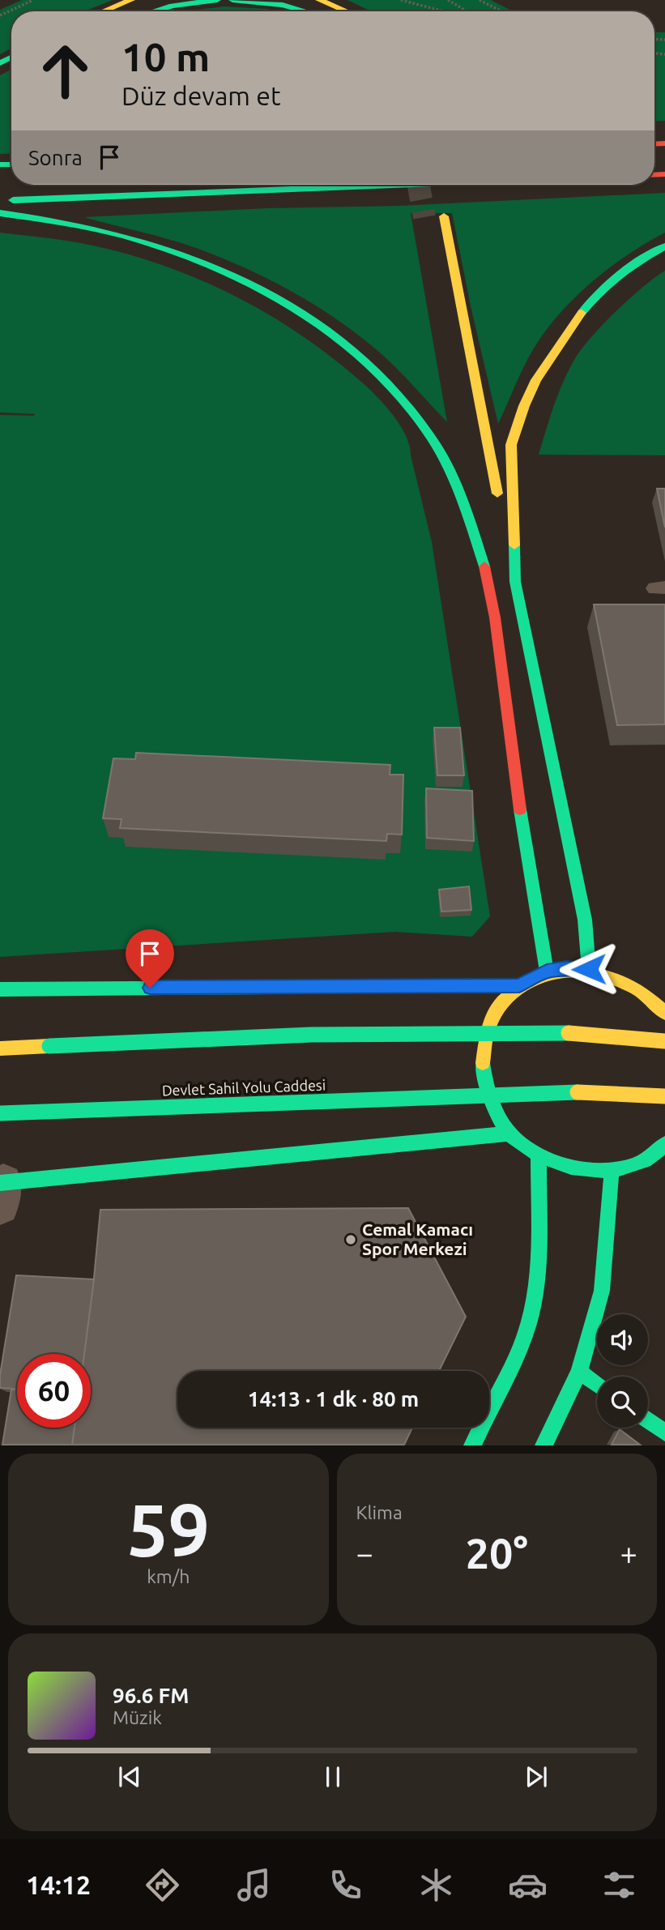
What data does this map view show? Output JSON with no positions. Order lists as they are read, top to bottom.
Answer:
{
  "streets": {
    "main road": ["Devlet Sahil Yolu Caddesi"]
  },
  "places": ["Cemal Kamacı Spor Merkezi"],
  "page": {
    "turn": ["10 m", "Düz devam et"],
    "then": "Sonra",
    "limit": "60",
    "trip": "14:13 · 1 dk · 80 m",
    "tile": [
      ["59", "km/h"],
      "Klima"
    ],
    "heat": ["−", "20°", "+"],
    "song": ["96.6 FM", "Müzik"],
    "tabs": "14:12"
  }
}
